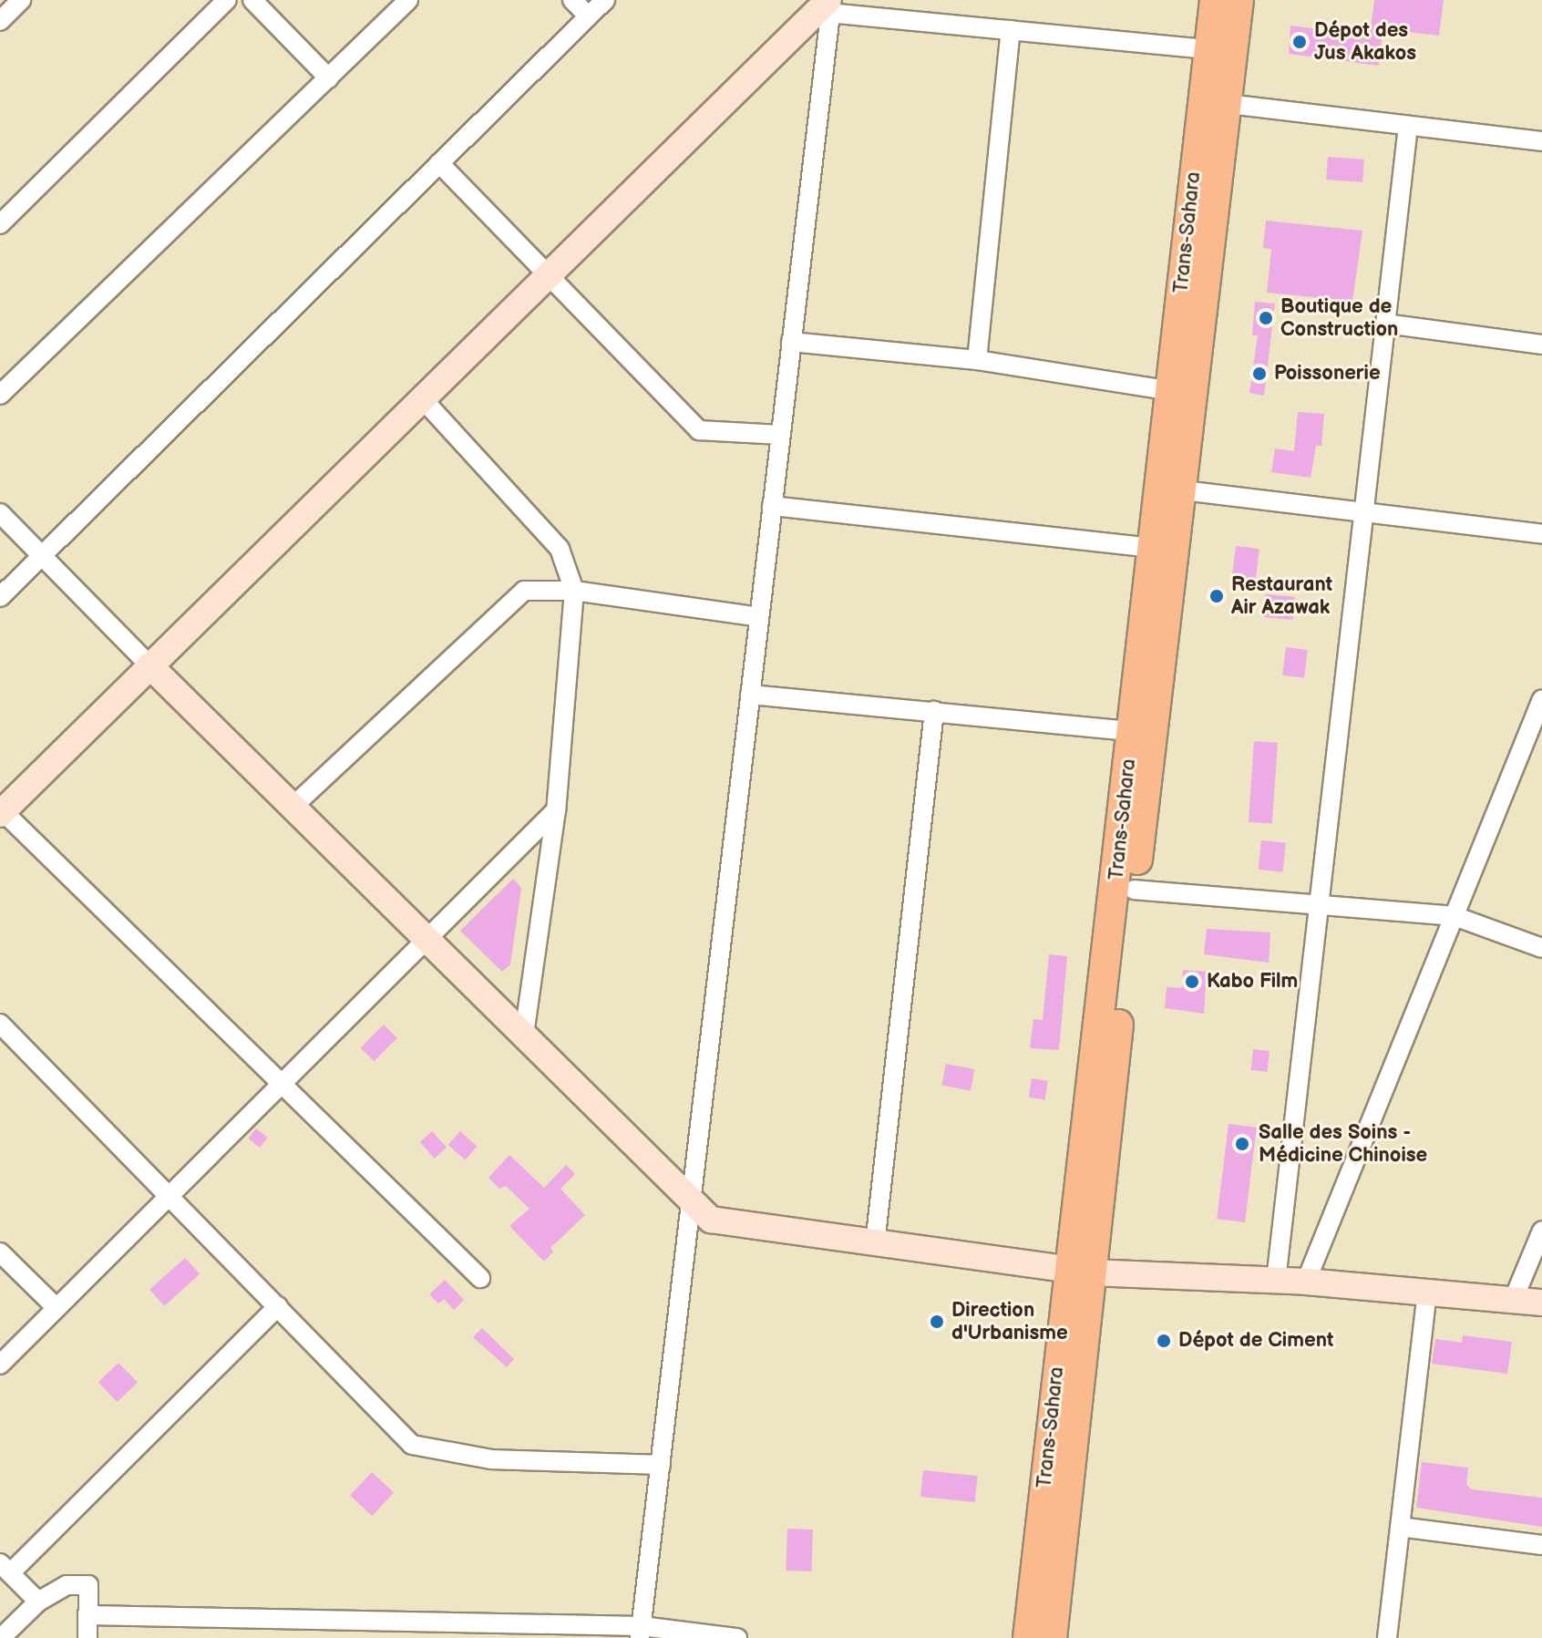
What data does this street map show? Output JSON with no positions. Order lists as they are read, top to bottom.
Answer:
{
  "streets": {
    "main road": ["Trans-Sahara"]
  },
  "places": [
    "Dépot des Jus Akakos",
    "Boutique de Construction",
    "Poissonerie",
    "Restaurant Air Azawak",
    "Kabo Film",
    "Salle des Soins - Médicine Chinoise",
    "Direction d'Urbanisme",
    "Dépot de Ciment"
  ]
}
